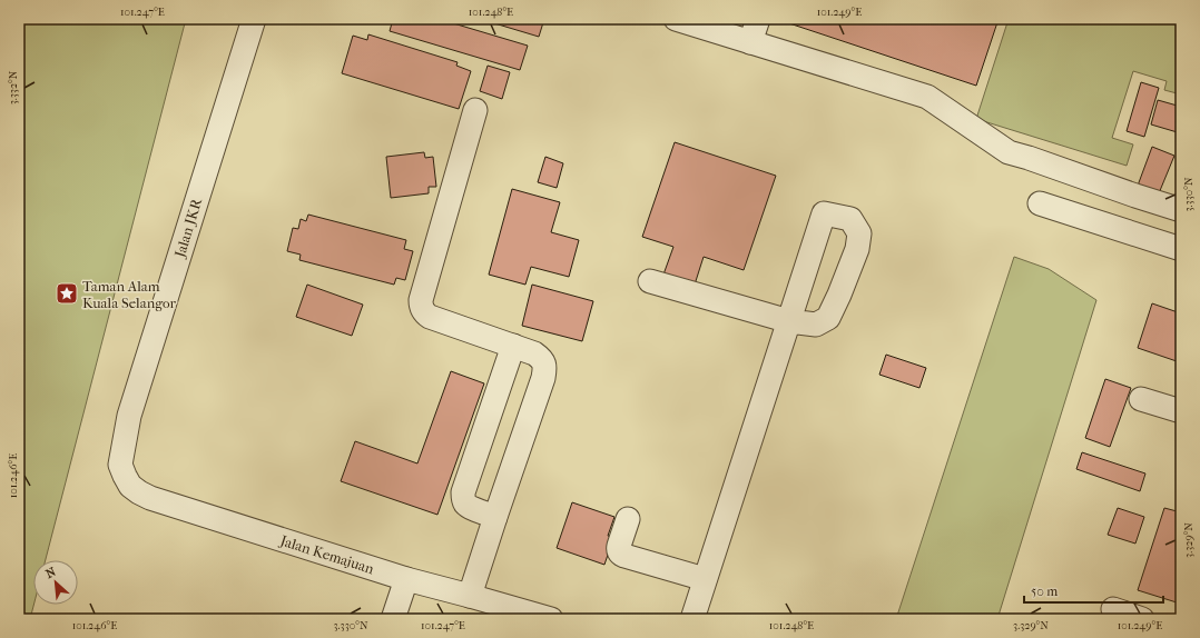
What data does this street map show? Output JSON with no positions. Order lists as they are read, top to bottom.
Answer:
{
  "streets": {
    "street": ["Jalan JKR", "Jalan Kemajuan"]
  },
  "crossings": [
    ["Jalan JKR", "Jalan Kemajuan"]
  ],
  "places": {
    "place": ["Taman Alam Kuala Selangor"]
  },
  "scale_bar": "50 m",
  "north": "top left",
  "coordinates": [
    "101.247°E",
    "101.248°E",
    "101.249°E",
    "3.332°N",
    "3.330°N",
    "101.246°E",
    "3.329°N"
  ]
}
